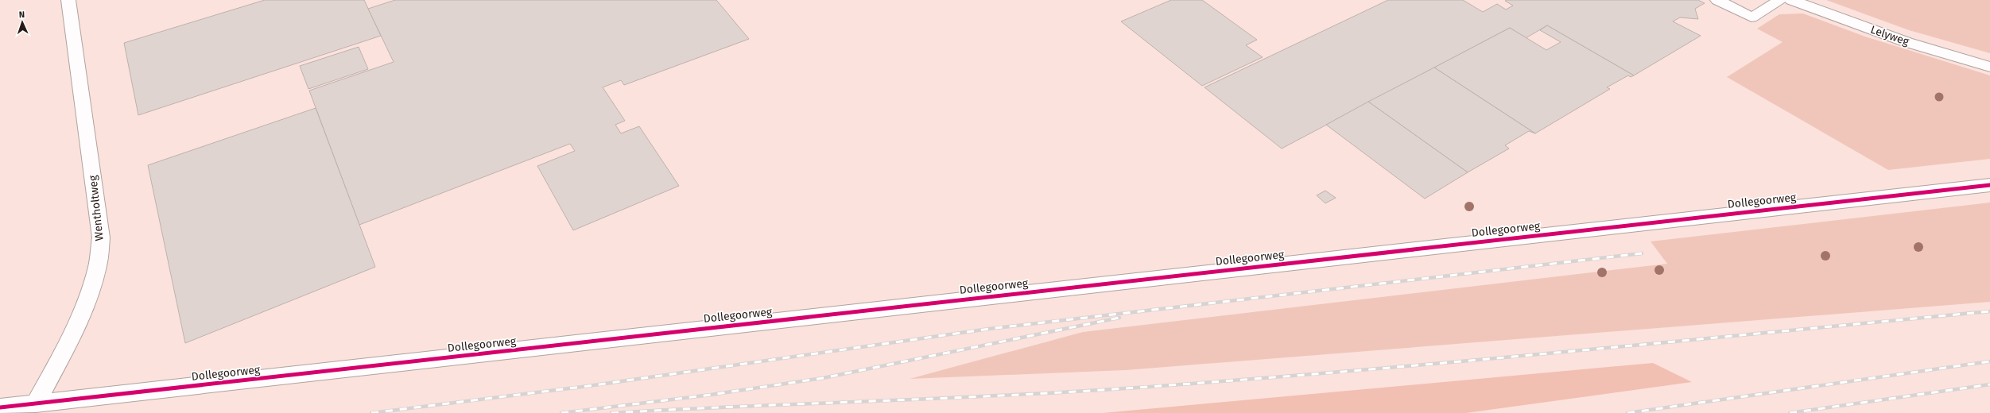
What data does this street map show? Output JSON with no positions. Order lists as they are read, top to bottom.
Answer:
{
  "streets": {
    "street": ["Lelyweg", "Dollegoorweg", "Wentholtweg"]
  },
  "crossings": [
    ["Dollegoorweg", "Wentholtweg"]
  ],
  "north": "top"
}
